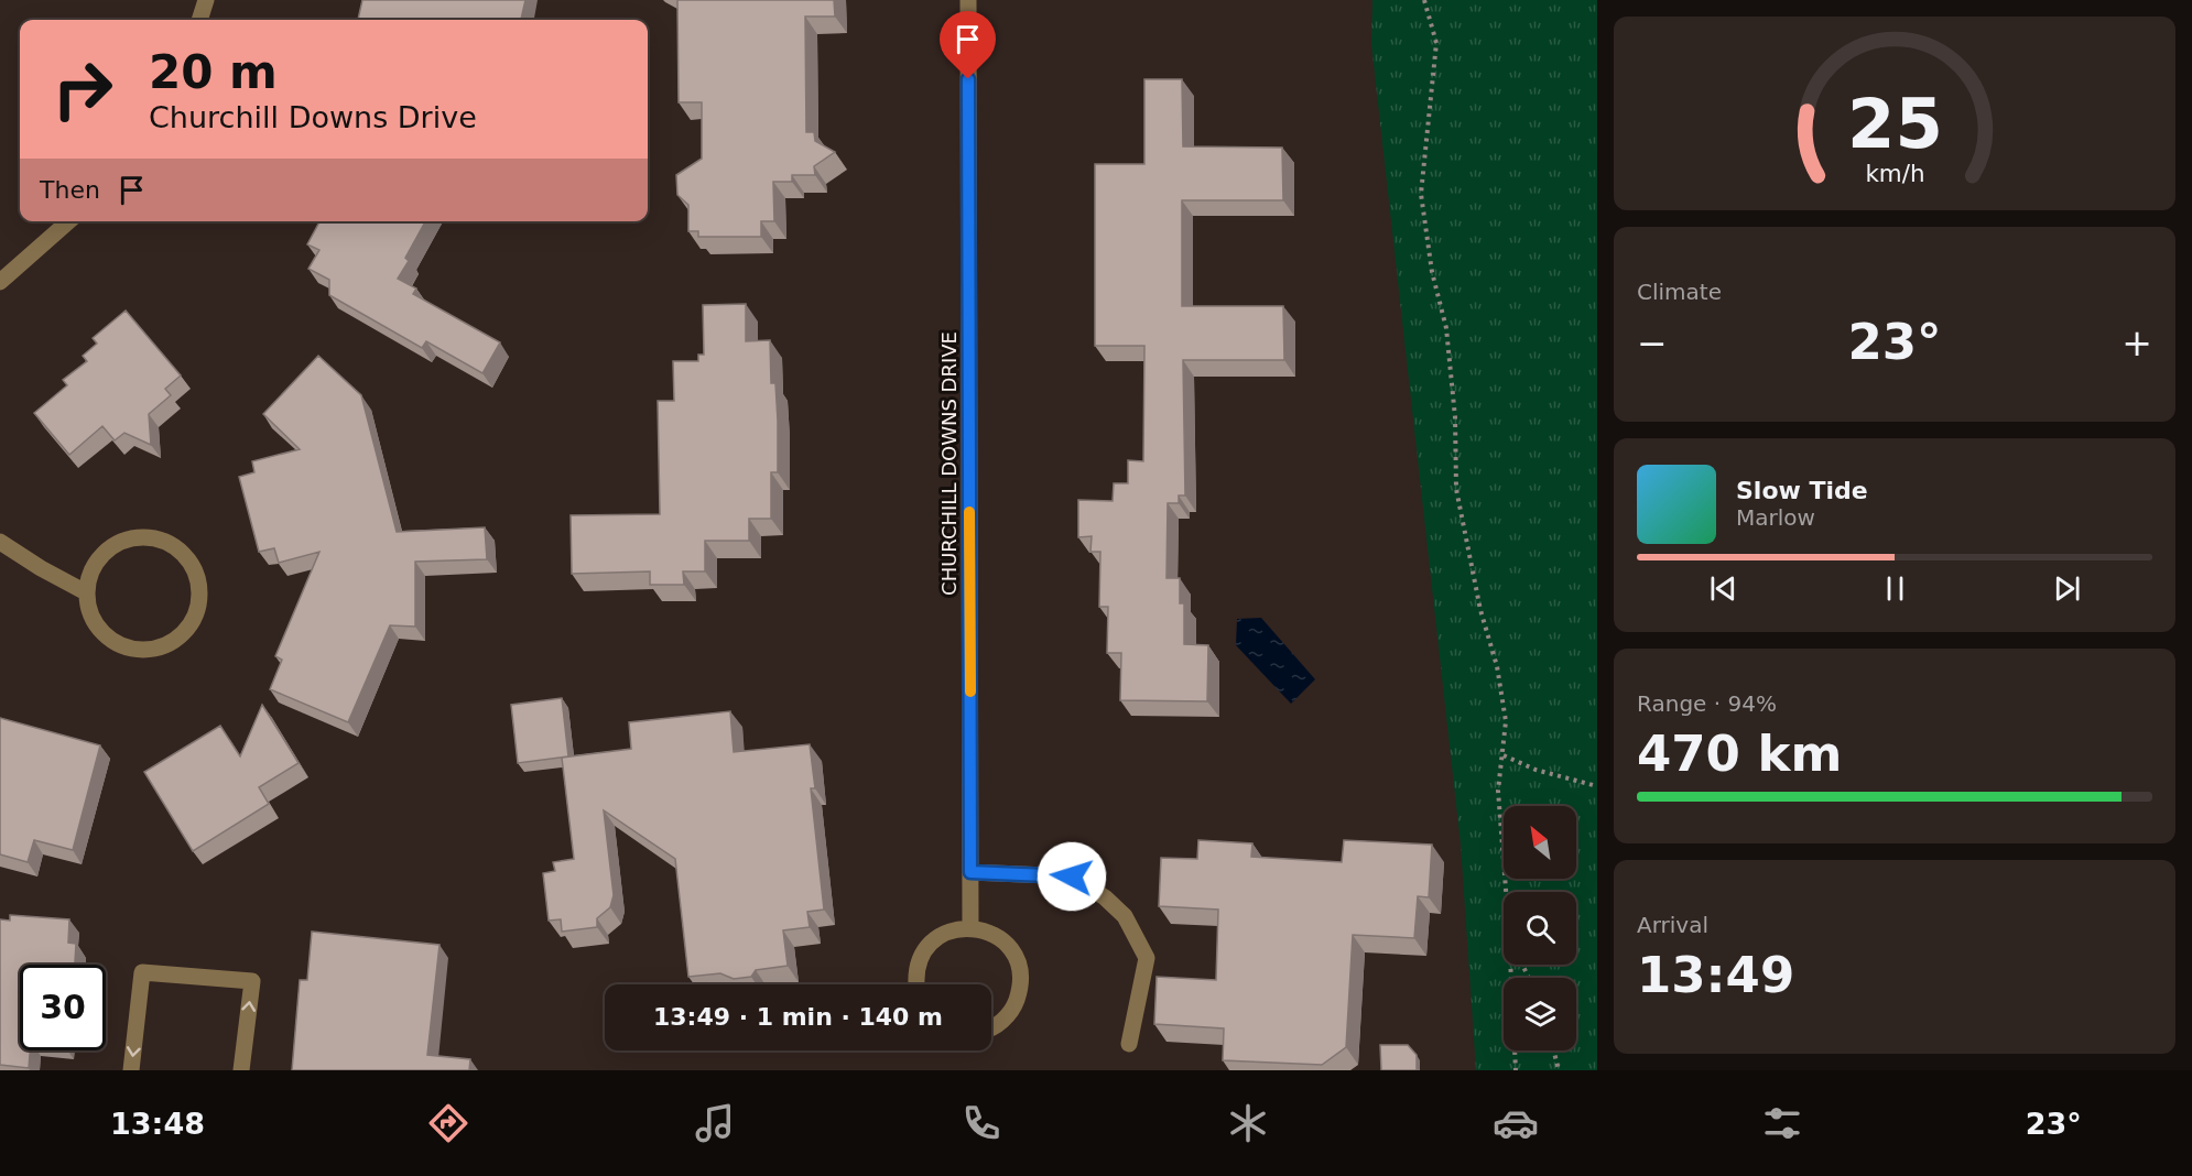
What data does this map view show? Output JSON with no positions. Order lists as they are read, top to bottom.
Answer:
{
  "streets": {
    "street": ["CHURCHILL DOWNS DRIVE"]
  },
  "north": "top left",
  "page": {
    "turn": ["20 m", "Churchill Downs Drive"],
    "then": "Then",
    "tile": [
      "Climate",
      ["Range · 94%", "470 km"],
      ["Arrival", "13:49"]
    ],
    "heat": ["−", "23°", "+"],
    "song": ["Slow Tide", "Marlow"],
    "limit": "30",
    "trip": "13:49 · 1 min · 140 m",
    "tabs": ["13:48", "23°"],
    "gauge": ["25", "km/h"]
  }
}
